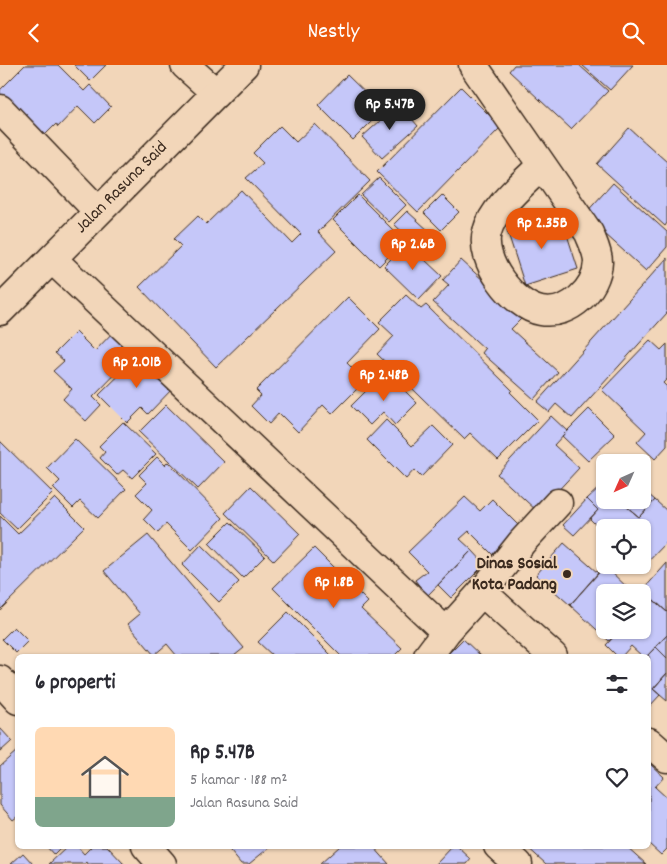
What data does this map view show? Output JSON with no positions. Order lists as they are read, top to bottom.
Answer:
{
  "streets": {
    "street": ["Jalan Rasuna Said"]
  },
  "places": ["Dinas Sosial Kota Padang"],
  "north": "bottom left",
  "page": {
    "header": "Nestly",
    "price": [
      "Rp 5.47B",
      "Rp 2.35B",
      "Rp 2.6B",
      "Rp 2.01B",
      "Rp 2.48B",
      "Rp 1.8B"
    ],
    "heading": "6 properti",
    "list": [
      {
        "name": "Rp 5.47B",
        "note": "5 kamar · 188 m² · Jalan Rasuna Said"
      }
    ]
  }
}
